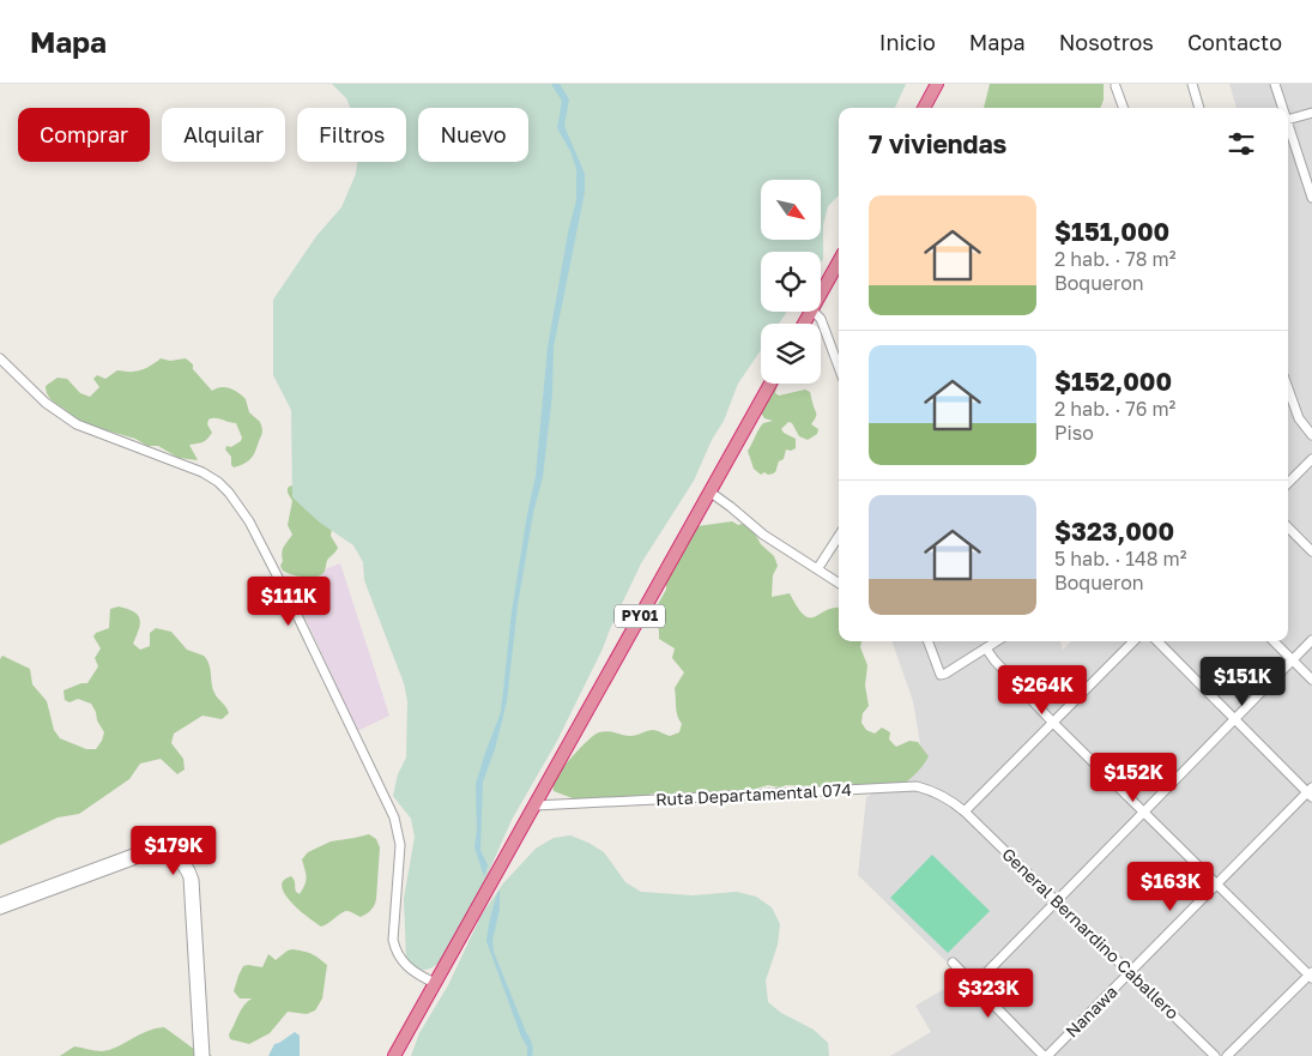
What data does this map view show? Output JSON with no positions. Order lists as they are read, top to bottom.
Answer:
{
  "streets": {
    "highway": ["PY01"],
    "street": ["Ruta Departamental 074", "General Bernardino Caballero", "Nanawa"]
  },
  "crossings": [
    ["PY01", "Ruta Departamental 074"],
    ["Ruta Departamental 074", "General Bernardino Caballero"],
    ["General Bernardino Caballero", "Nanawa"]
  ],
  "north": "bottom right",
  "page": {
    "header": "Mapa",
    "nav": [
      "Inicio",
      "Mapa",
      "Nosotros",
      "Contacto"
    ],
    "chip": [
      "Comprar",
      "Alquilar",
      "Filtros",
      "Nuevo"
    ],
    "heading": "7 viviendas",
    "list": [
      {
        "name": "$151,000",
        "note": "2 hab. · 78 m² · Boqueron"
      },
      {
        "name": "$152,000",
        "note": "2 hab. · 76 m² · Piso"
      },
      {
        "name": "$323,000",
        "note": "5 hab. · 148 m² · Boqueron"
      }
    ],
    "price": [
      "$111K",
      "$151K",
      "$264K",
      "$152K",
      "$179K",
      "$163K",
      "$323K"
    ]
  }
}
